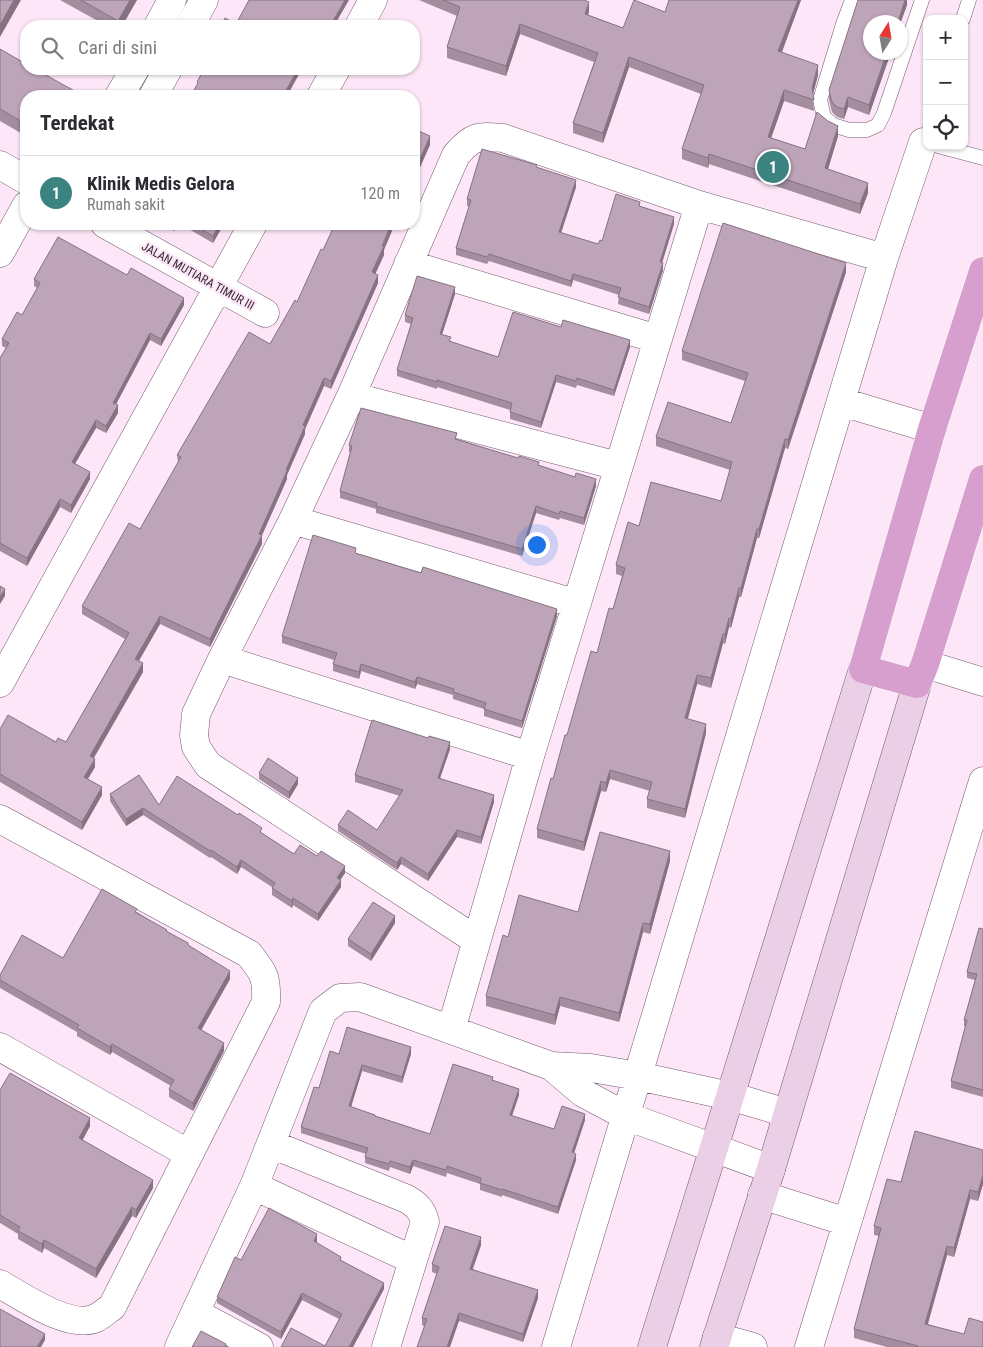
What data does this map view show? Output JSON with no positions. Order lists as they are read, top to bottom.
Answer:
{
  "streets": {
    "street": ["JALAN MUTIARA TIMUR III"]
  },
  "north": "top",
  "page": {
    "map_buttons": ["+", "−"],
    "search": "Cari di sini",
    "heading": "Terdekat",
    "pins": "1",
    "list": [
      {
        "mark": "1",
        "name": "Klinik Medis Gelora",
        "note": "Rumah sakit",
        "value": "120 m"
      }
    ]
  }
}
